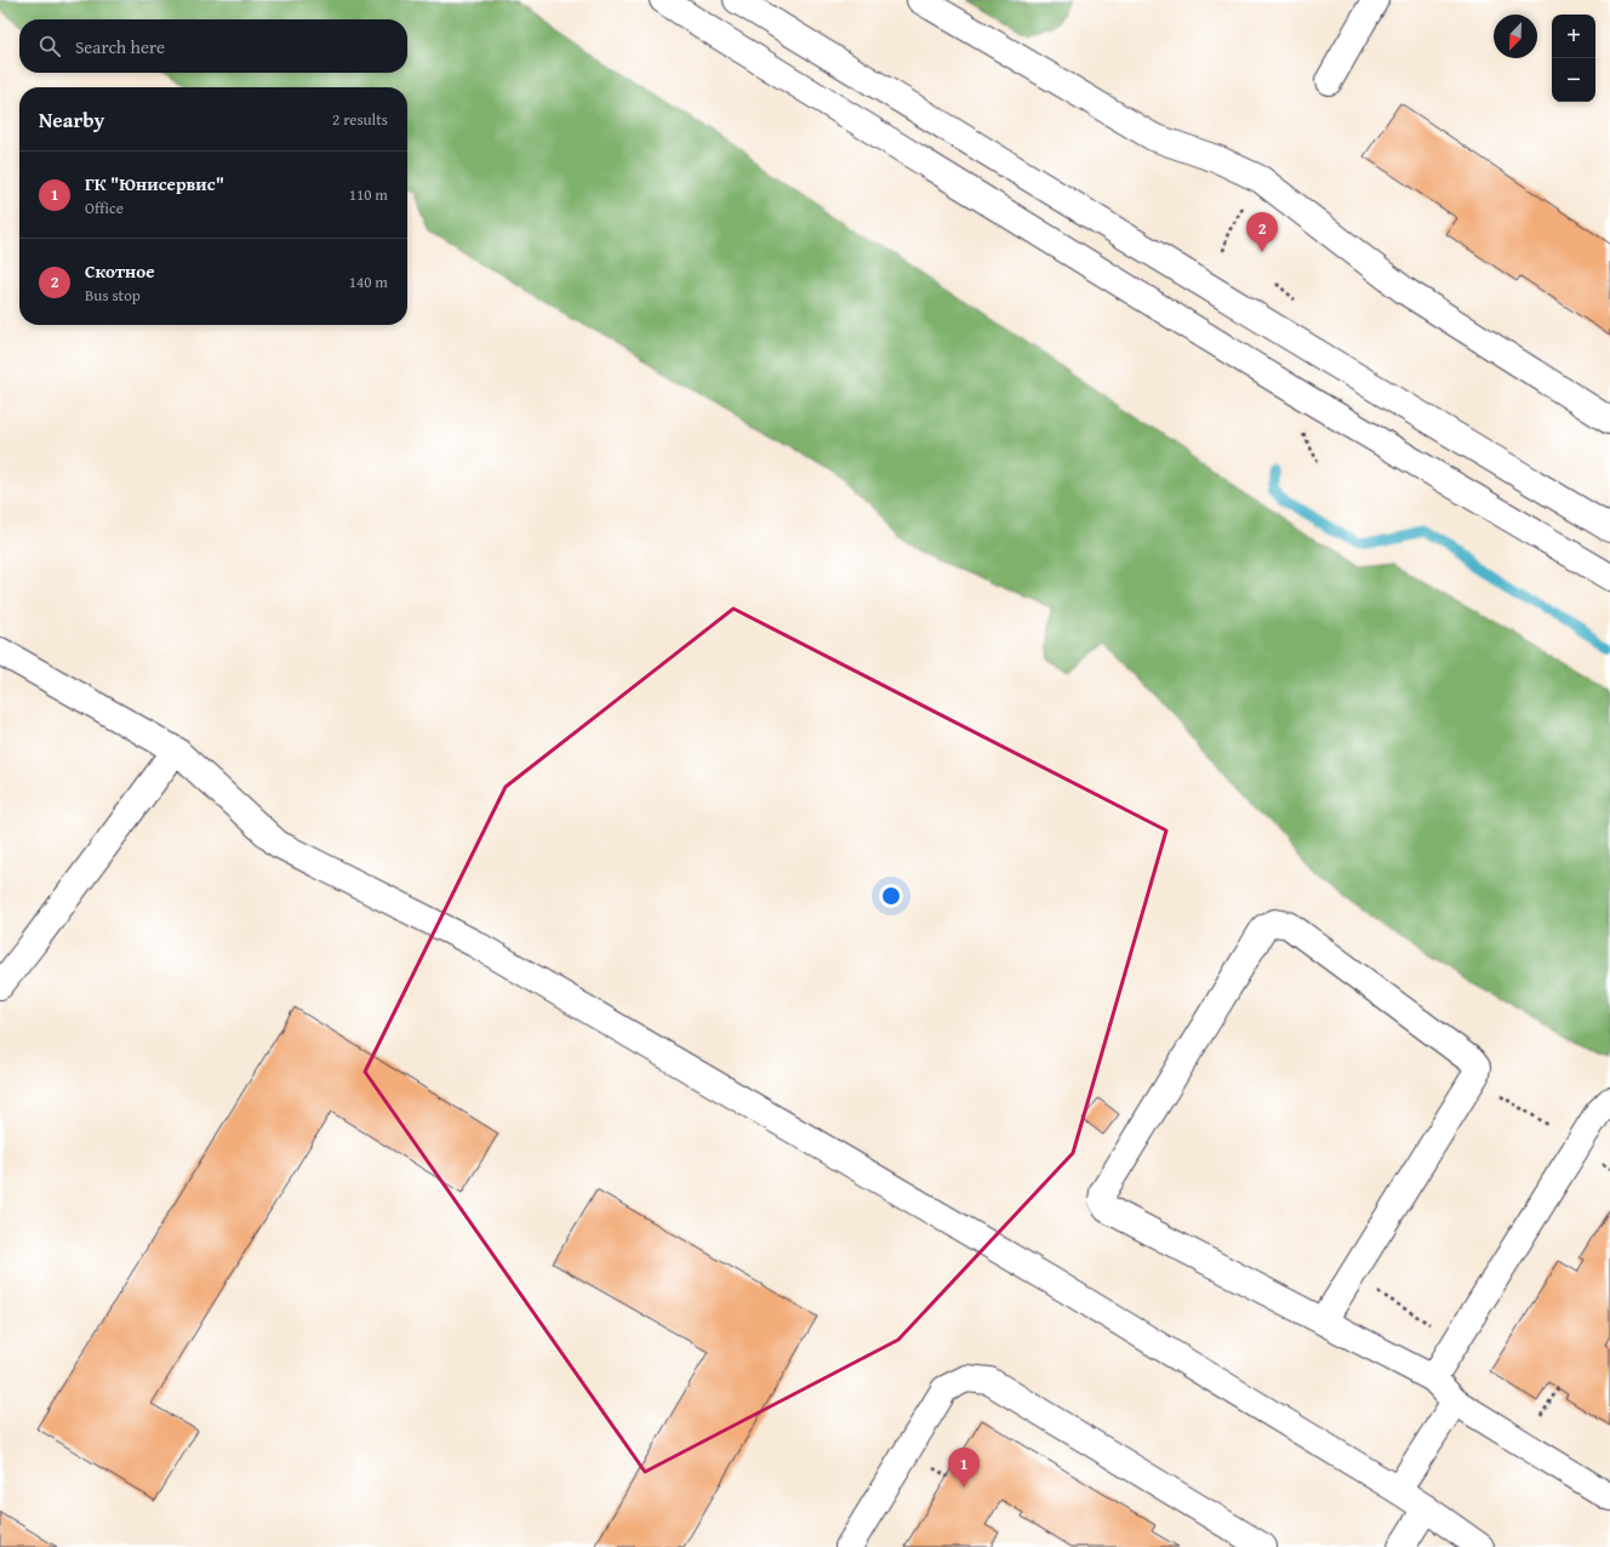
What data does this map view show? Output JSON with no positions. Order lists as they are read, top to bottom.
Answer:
{
  "north": "bottom left",
  "page": {
    "map_buttons": ["+", "−"],
    "search": "Search here",
    "heading": ["Nearby", "2 results"],
    "list": [
      {
        "mark": "1",
        "name": "ГК \"Юнисервис\"",
        "note": "Office",
        "value": "110 m"
      },
      {
        "mark": "2",
        "name": "Скотное",
        "note": "Bus stop",
        "value": "140 m"
      }
    ],
    "pins": ["2", "1"]
  }
}
